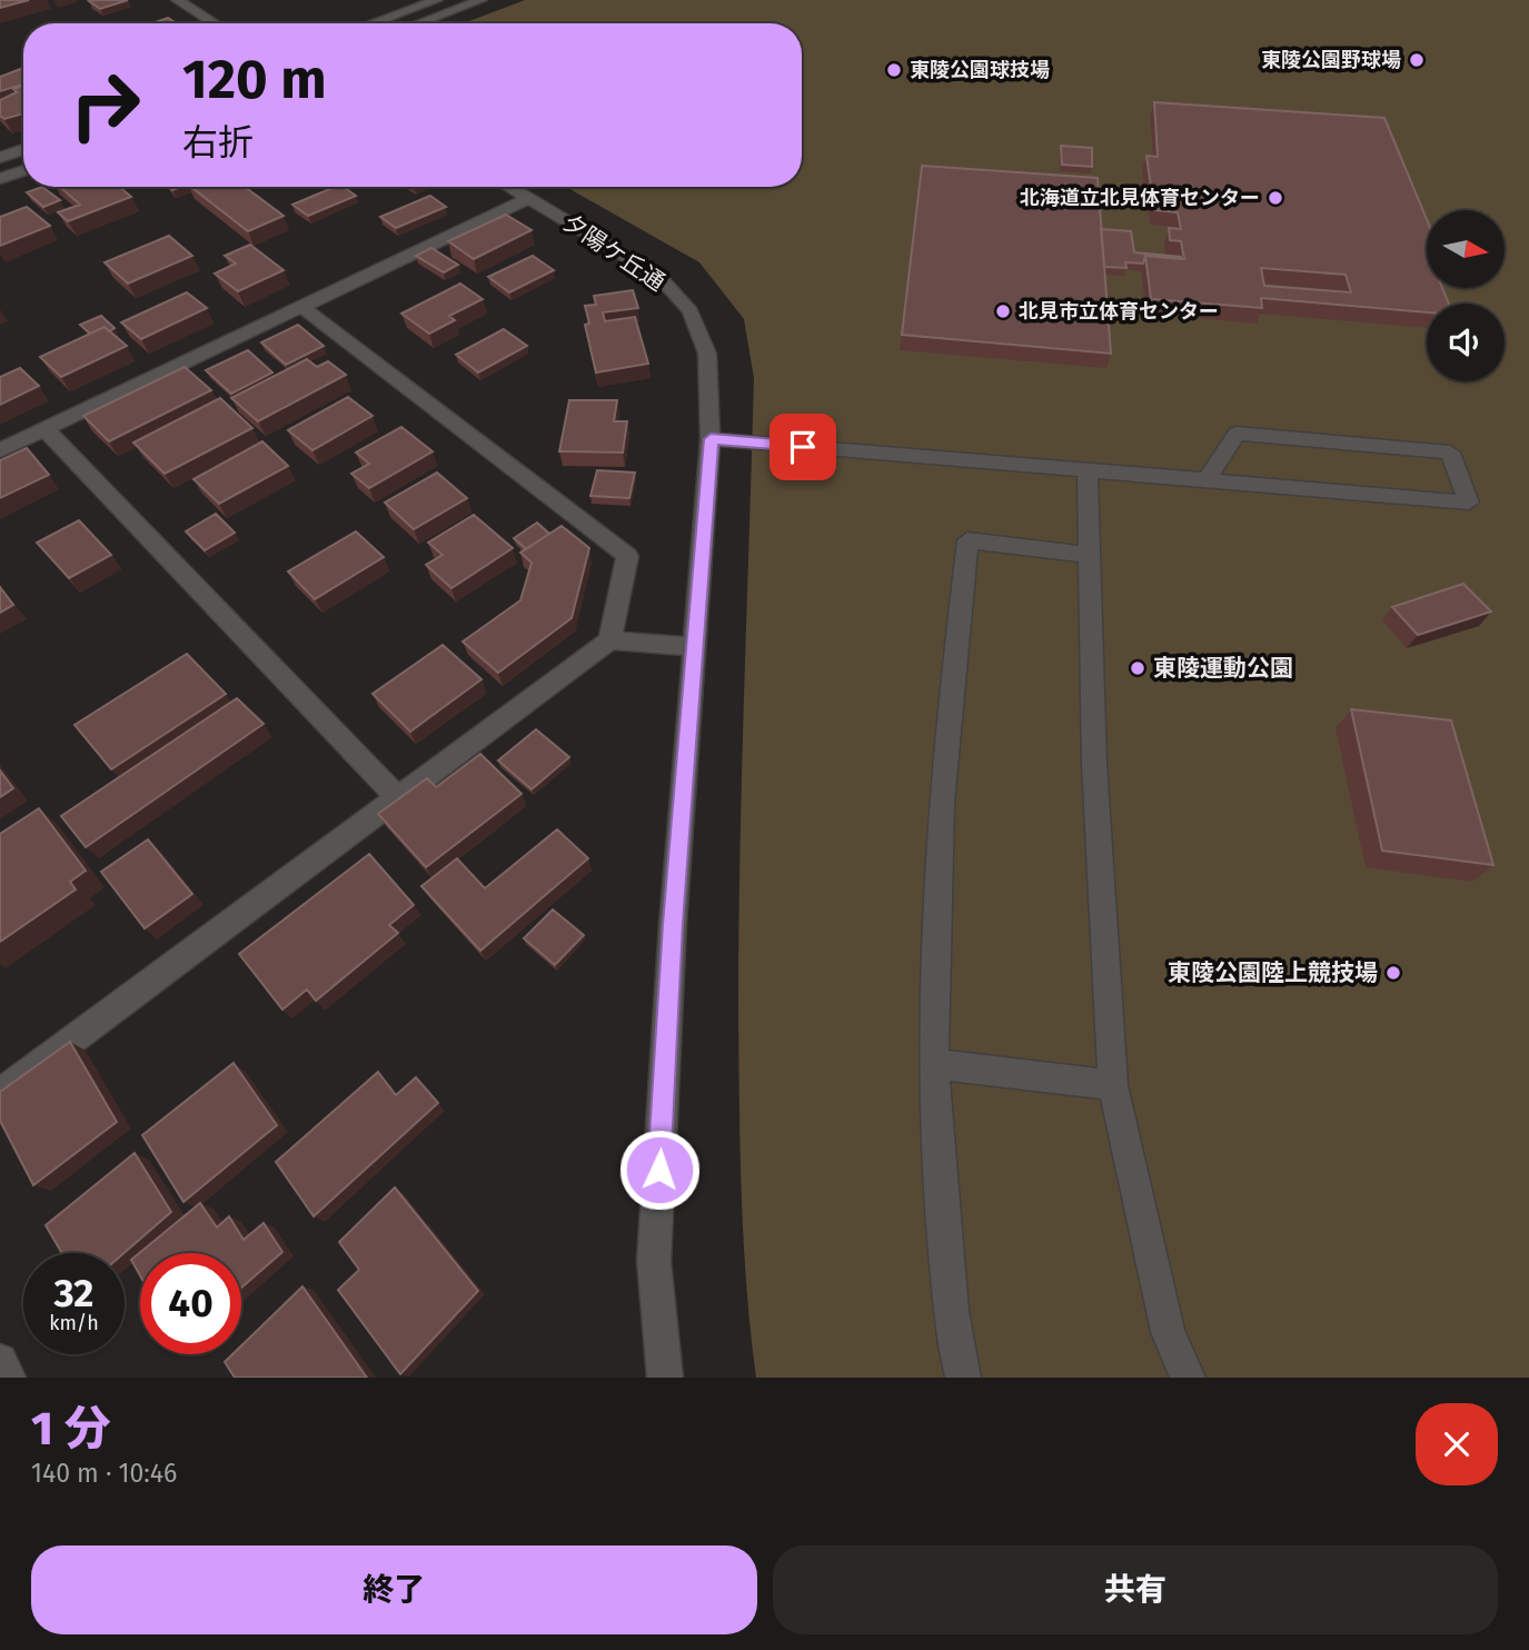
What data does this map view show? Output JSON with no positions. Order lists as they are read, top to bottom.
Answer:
{
  "streets": {
    "street": ["夕陽ケ丘通"]
  },
  "places": [
    "東陵公園野球場",
    "東陵公園球技場",
    "北海道立北見体育センター",
    "北見市立体育センター",
    "東陵運動公園",
    "東陵公園陸上競技場"
  ],
  "north": "right",
  "page": {
    "turn": ["120 m", "右折"],
    "speed": "32 km/h",
    "limit": "40",
    "heading": ["1 分", "140 m · 10:46"],
    "buttons": ["終了", "共有"]
  }
}
